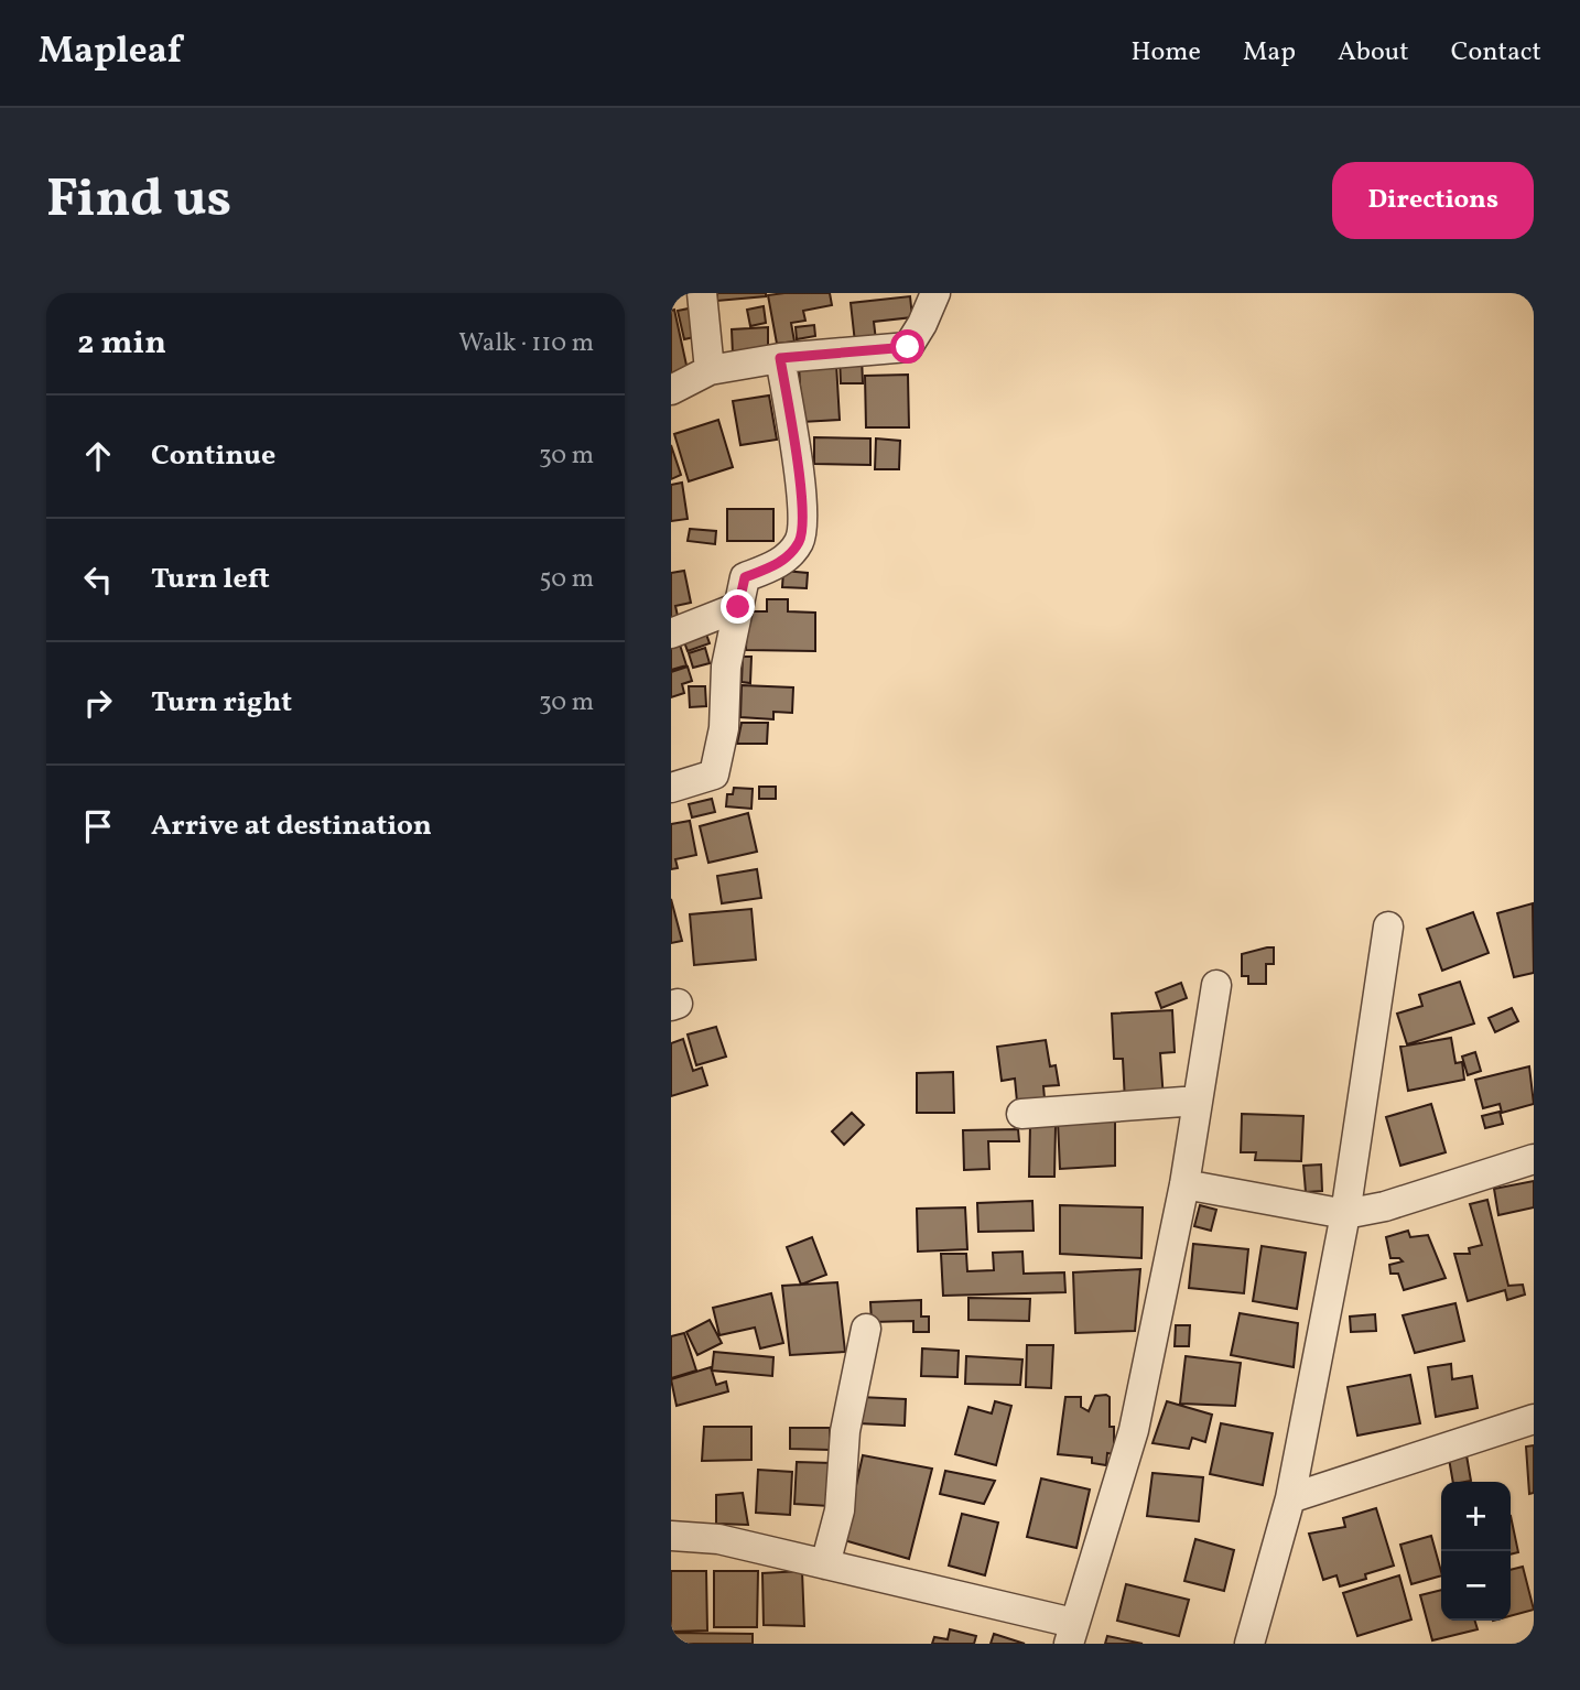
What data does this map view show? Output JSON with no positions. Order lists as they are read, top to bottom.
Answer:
{
  "page": {
    "header": "Mapleaf",
    "nav": [
      "Home",
      "Map",
      "About",
      "Contact"
    ],
    "buttons": "Directions",
    "title": "Find us",
    "heading": ["2 min", "Walk · 110 m"],
    "list": [
      ["Continue", "30 m"],
      ["Turn left", "50 m"],
      ["Turn right", "30 m"],
      "Arrive at destination"
    ],
    "map_buttons": ["+", "−"]
  }
}
